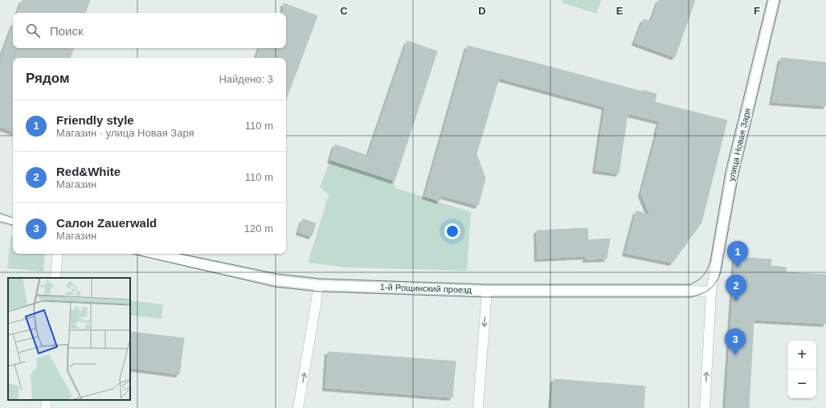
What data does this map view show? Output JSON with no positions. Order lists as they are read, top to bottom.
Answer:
{
  "streets": {
    "street": ["улица Новая Заря", "1-й Рощинский проезд"]
  },
  "crossings": [
    ["улица Новая Заря", "1-й Рощинский проезд"]
  ],
  "page": {
    "search": "Поиск",
    "heading": ["Рядом", "Найдено: 3"],
    "list": [
      {
        "mark": "1",
        "name": "Friendly style",
        "note": "Магазин · улица Новая Заря",
        "value": "110 m"
      },
      {
        "mark": "2",
        "name": "Red&White",
        "note": "Магазин",
        "value": "110 m"
      },
      {
        "mark": "3",
        "name": "Салон Zauerwald",
        "note": "Магазин",
        "value": "120 m"
      }
    ],
    "pins": ["1", "2", "3"],
    "map_buttons": ["+", "−"]
  },
  "grid": {
    "columns": [
      "C",
      "D",
      "E",
      "F"
    ]
  }
}
